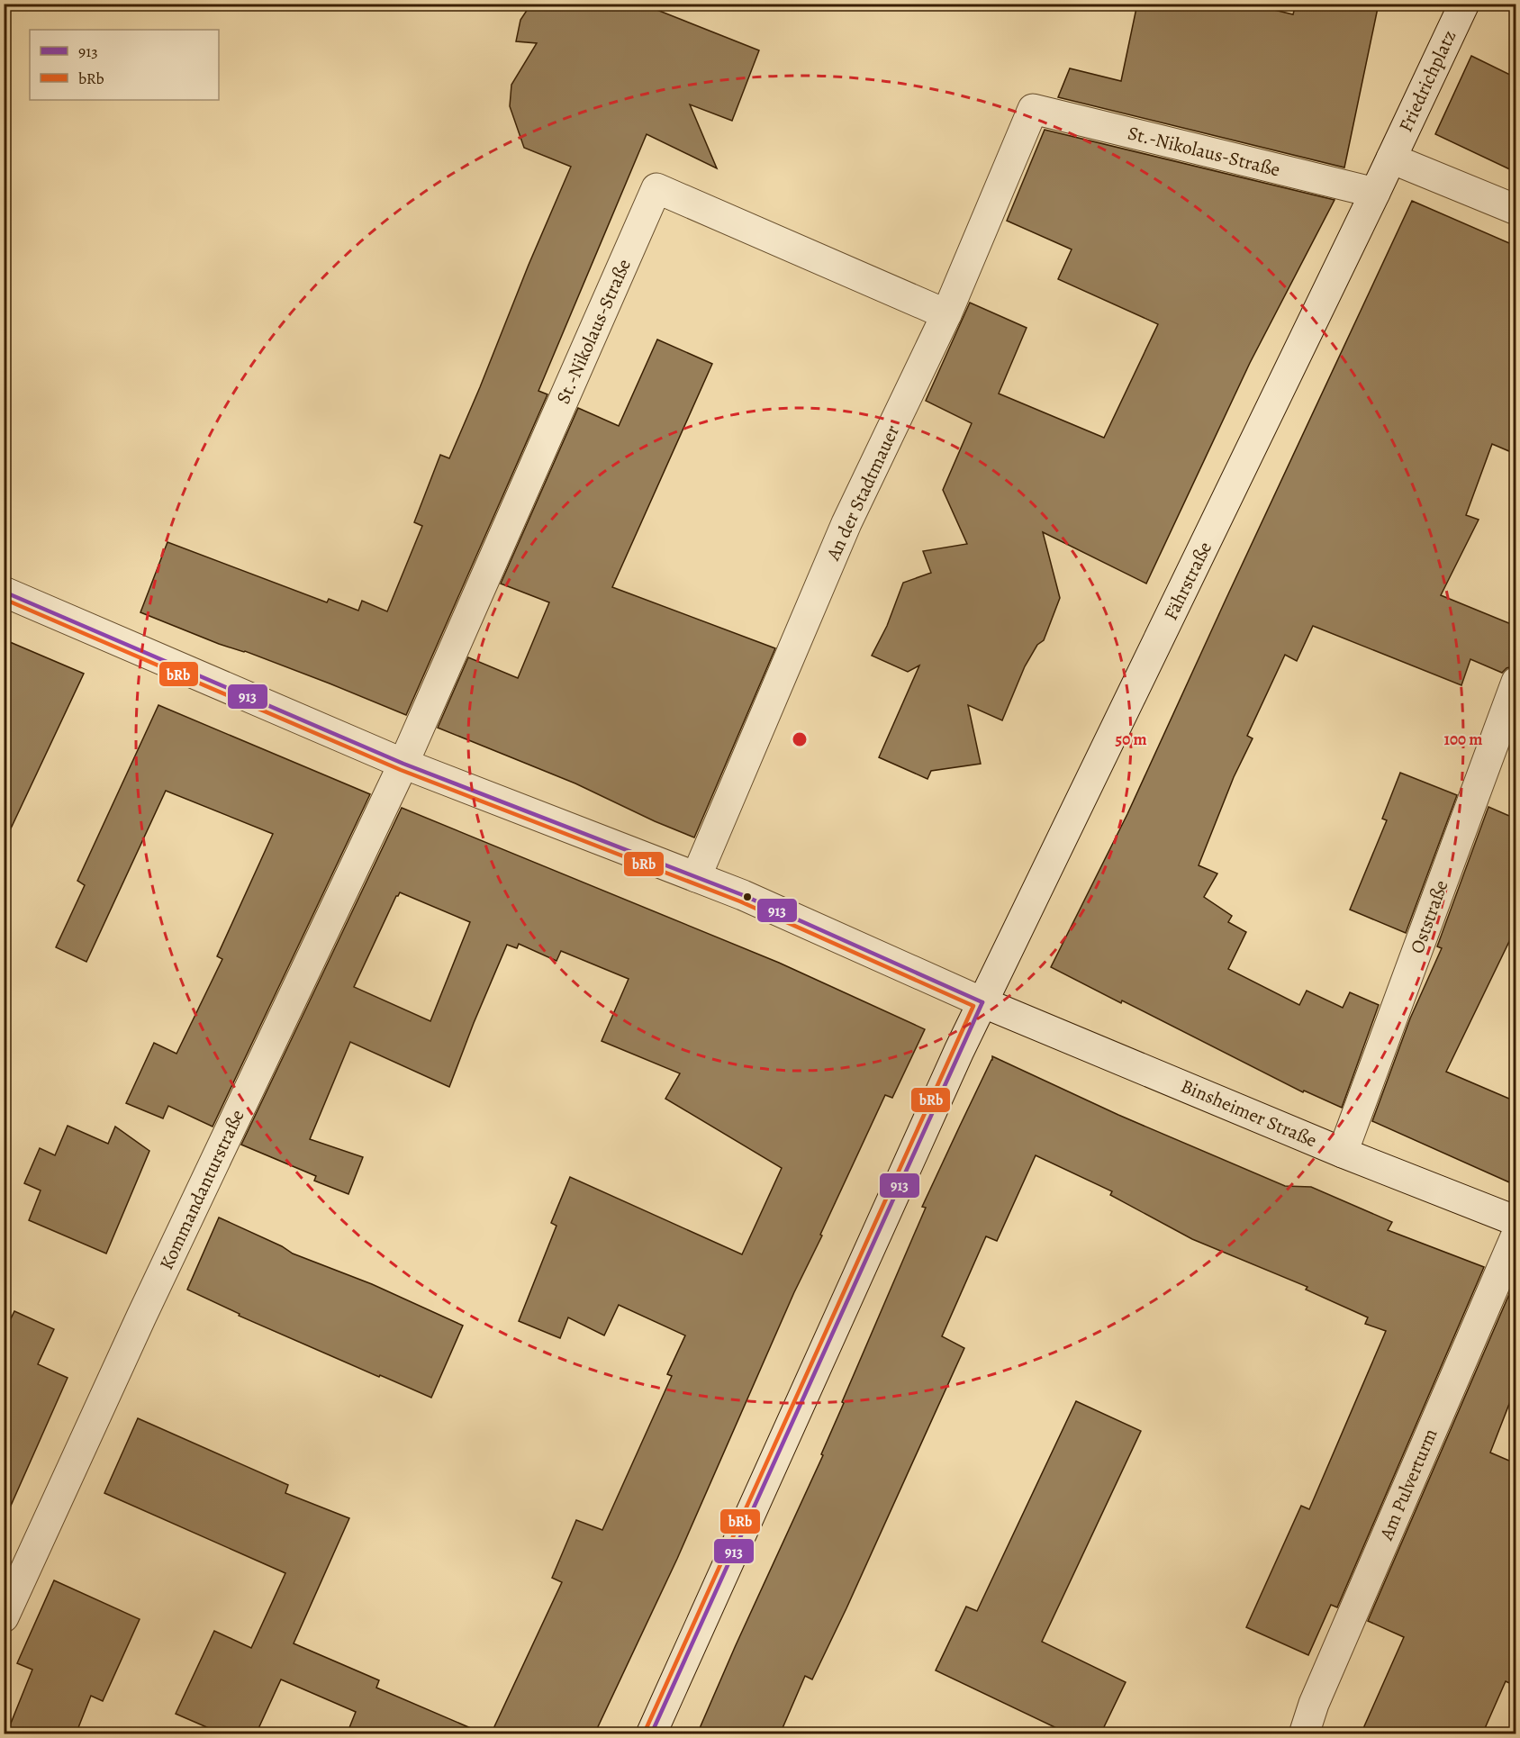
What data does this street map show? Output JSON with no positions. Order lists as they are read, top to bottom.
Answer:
{
  "streets": {
    "street": [
      "Friedrichplatz",
      "St.-Nikolaus-Straße",
      "An der Stadtmauer",
      "Fährstraße",
      "Oststraße",
      "Binsheimer Straße",
      "Kommandanturstraße",
      "Am Pulverturm"
    ]
  },
  "crossings": [
    ["Friedrichplatz", "Fährstraße"],
    ["St.-Nikolaus-Straße", "An der Stadtmauer"],
    ["St.-Nikolaus-Straße", "Fährstraße"],
    ["St.-Nikolaus-Straße", "Binsheimer Straße"],
    ["St.-Nikolaus-Straße", "Kommandanturstraße"],
    ["An der Stadtmauer", "Binsheimer Straße"],
    ["Fährstraße", "Binsheimer Straße"],
    ["Oststraße", "Binsheimer Straße"],
    ["Binsheimer Straße", "Kommandanturstraße"]
  ],
  "lines": ["transit line 913", "transit line bRb"],
  "legend": ["913", "bRb"],
  "rings": ["50 m", "100 m"]
}
